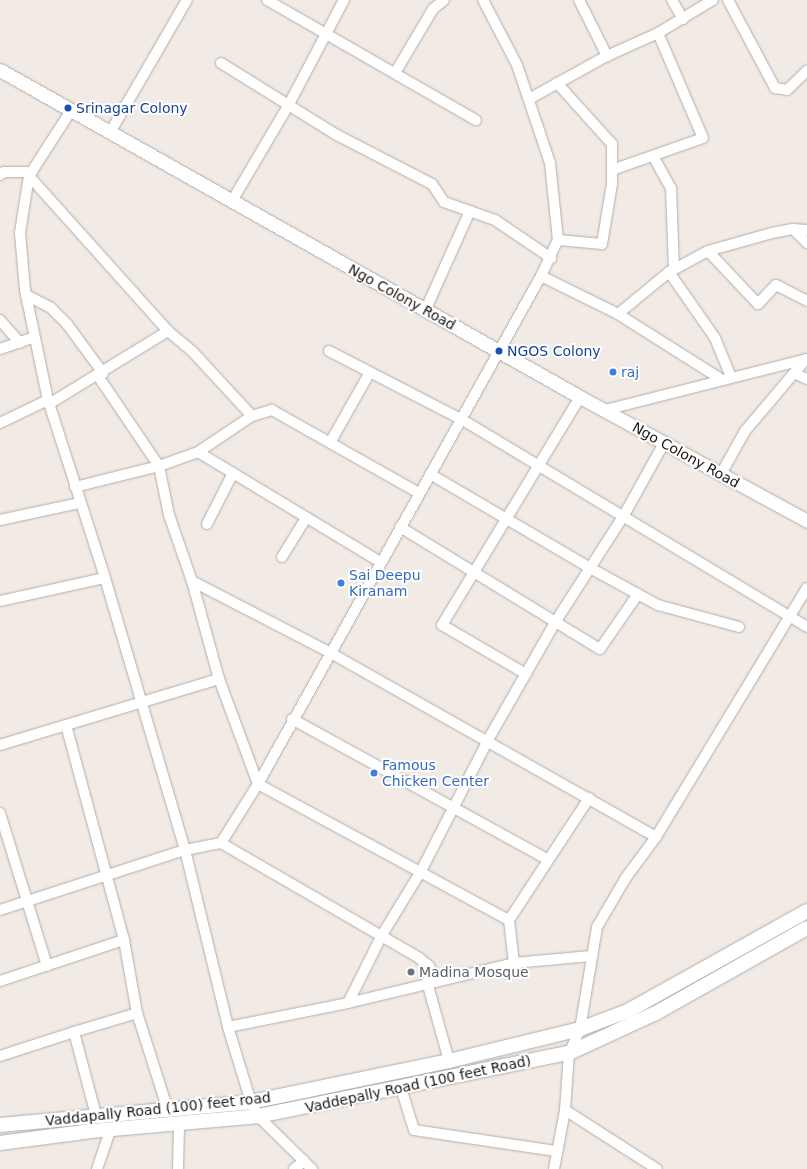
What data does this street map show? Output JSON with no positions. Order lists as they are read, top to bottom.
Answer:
{
  "streets": {
    "main road": ["Vaddepally Road (100 feet Road)", "Vaddapally Road (100) feet road"],
    "street": ["Ngo Colony Road"]
  },
  "places": [
    "Srinagar Colony",
    "NGOS Colony",
    "raj",
    "Sai Deepu Kiranam",
    "Famous Chicken Center",
    "Madina Mosque"
  ]
}
